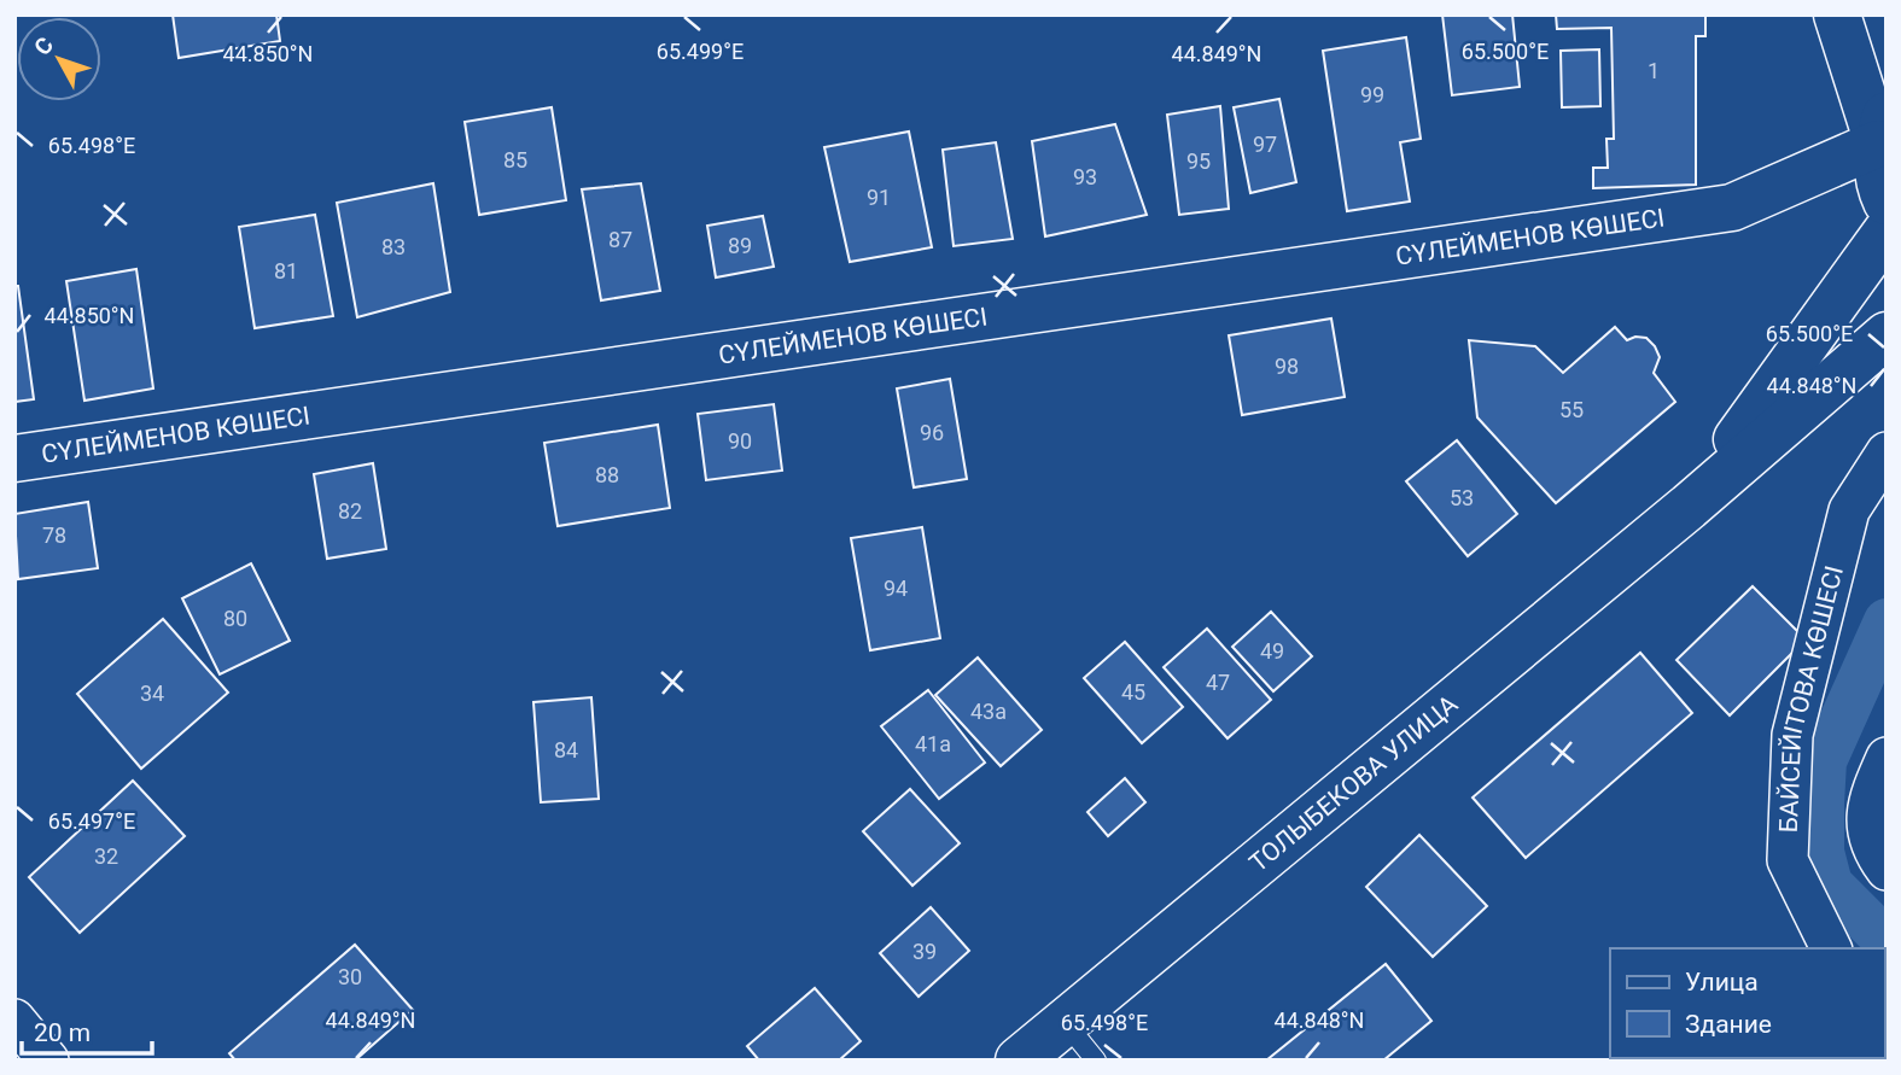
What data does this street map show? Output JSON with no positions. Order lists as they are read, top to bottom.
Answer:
{
  "streets": {
    "main road": ["СҮЛЕЙМЕНОВ КӨШЕСІ", "ТОЛЫБЕКОВА УЛИЦА"],
    "street": ["БАЙСЕЙІТОВА КӨШЕСІ"]
  },
  "house_numbers": [
    "1",
    "99",
    "97",
    "85",
    "95",
    "93",
    "91",
    "87",
    "89",
    "83",
    "81",
    "98",
    "55",
    "96",
    "90",
    "88",
    "53",
    "82",
    "78",
    "94",
    "80",
    "49",
    "47",
    "45",
    "34",
    "43а",
    "41а",
    "84",
    "32",
    "39",
    "30"
  ],
  "legend": ["Улица", "Здание"],
  "scale_bar": "20 m",
  "north": "top left",
  "coordinates": [
    "65.499°E",
    "65.500°E",
    "44.850°N",
    "44.849°N",
    "65.498°E",
    "44.848°N",
    "65.497°E"
  ]
}
